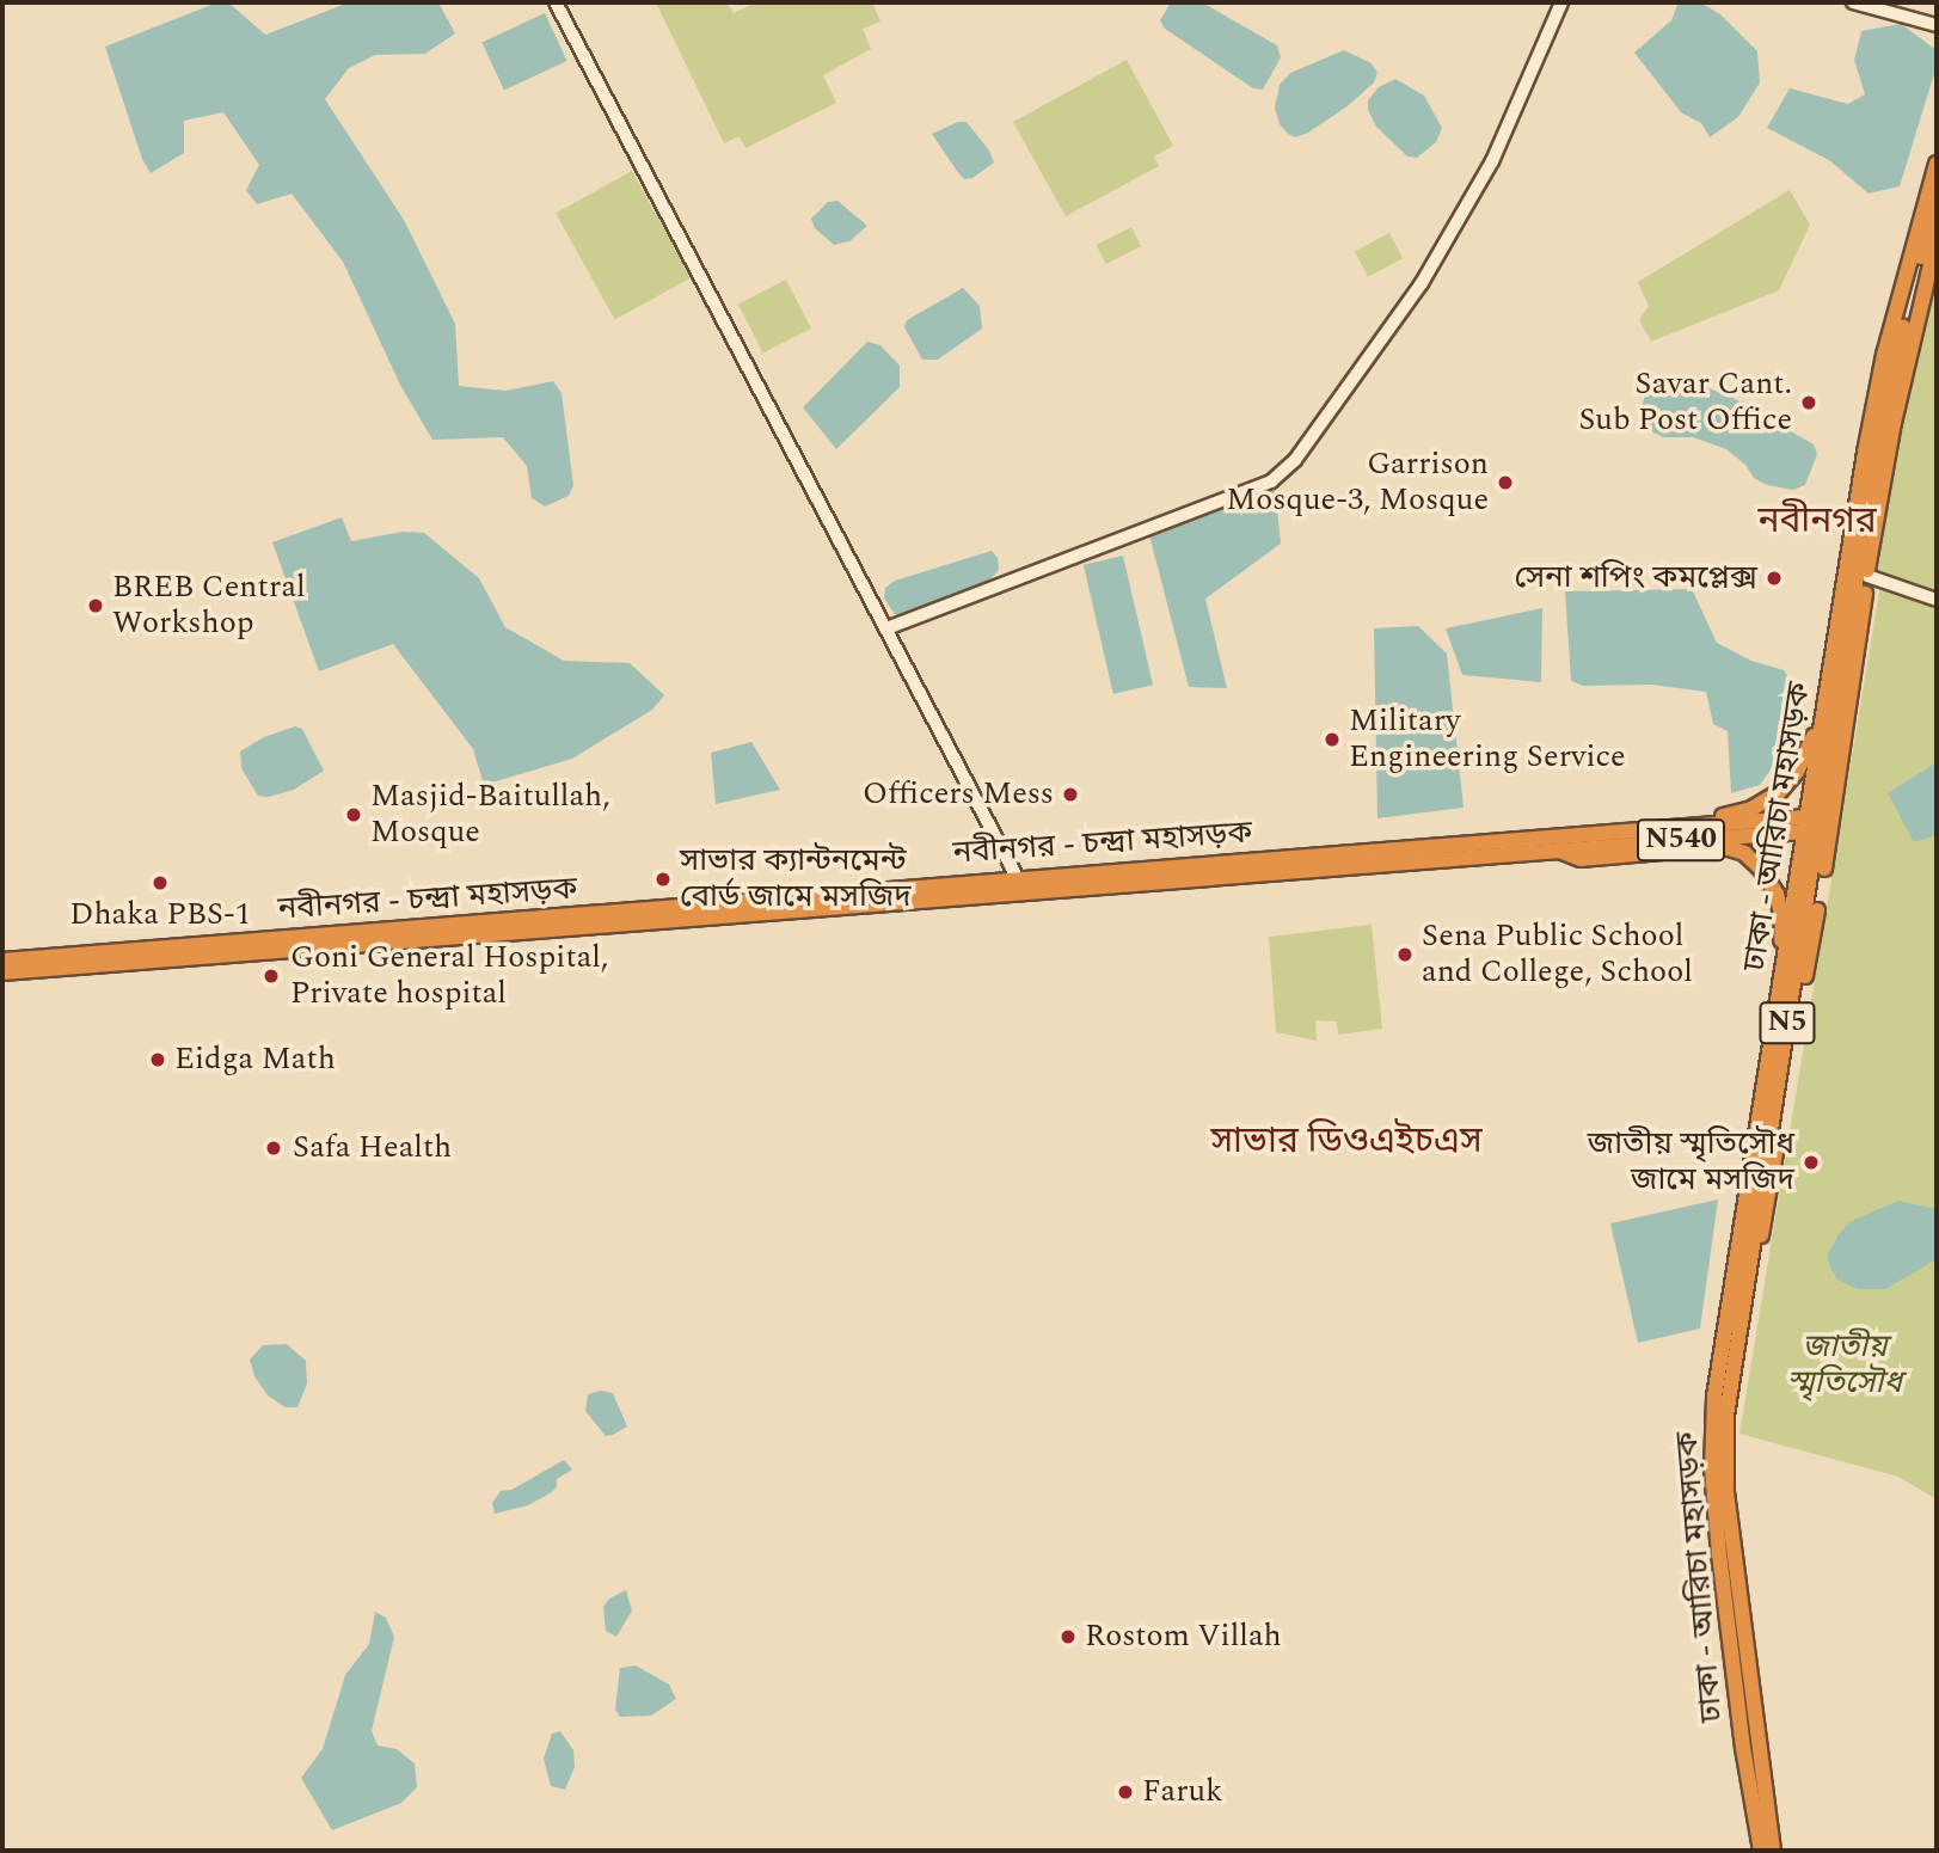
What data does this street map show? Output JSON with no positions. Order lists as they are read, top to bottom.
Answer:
{
  "streets": {
    "highway": [
      "ঢাকা - আরিচা মহাসড়ক",
      "N540",
      "নবীনগর - চন্দ্রা মহাসড়ক",
      "N5"
    ]
  },
  "crossings": [
    ["ঢাকা - আরিচা মহাসড়ক", "নবীনগর - চন্দ্রা মহাসড়ক"],
    ["ঢাকা - আরিচা মহাসড়ক", "N5"],
    ["নবীনগর - চন্দ্রা মহাসড়ক", "N5"]
  ],
  "districts": ["নবীনগর", "সাভার ডিওএইচএস"],
  "parks": ["জাতীয় স্মৃতিসৌধ"],
  "places": [
    "Savar Cant. Sub Post Office",
    "Garrison Mosque-3, Mosque",
    "সেনা শপিং কমপ্লেক্স",
    "BREB Central Workshop",
    "Military Engineering Service",
    "Officers Mess",
    "Masjid-Baitullah, Mosque",
    "সাভার ক্যান্টনমেন্ট বোর্ড জামে মসজিদ",
    "Dhaka PBS-1",
    "Sena Public School and College, School",
    "Goni General Hospital, Private hospital",
    "Eidga Math",
    "Safa Health",
    "জাতীয় স্মৃতিসৌধ জামে মসজিদ",
    "Rostom Villah",
    "Faruk"
  ]
}
